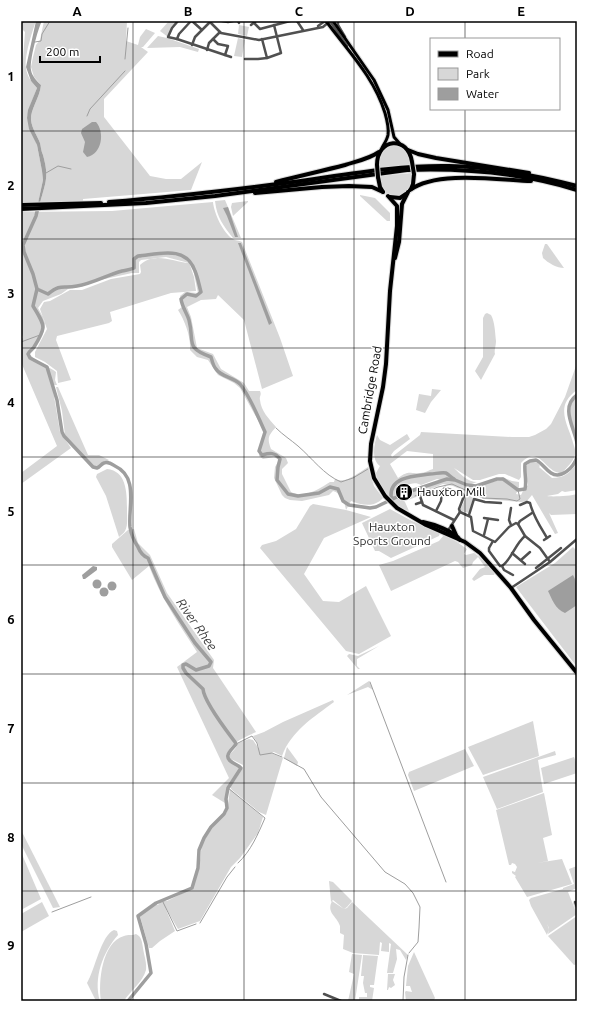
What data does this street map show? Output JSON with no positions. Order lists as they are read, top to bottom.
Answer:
{
  "streets": {
    "highway": ["Cambridge Road"]
  },
  "water": ["River Rhee"],
  "parks": ["Hauxton Sports Ground"],
  "places": {
    "building": ["Hauxton Mill"]
  },
  "legend": ["Road", "Park", "Water"],
  "scale_bar": "200 m",
  "grid": {
    "columns": [
      "A",
      "B",
      "C",
      "D",
      "E"
    ],
    "rows": [
      "1",
      "2",
      "3",
      "4",
      "5",
      "6",
      "7",
      "8",
      "9"
    ]
  }
}
